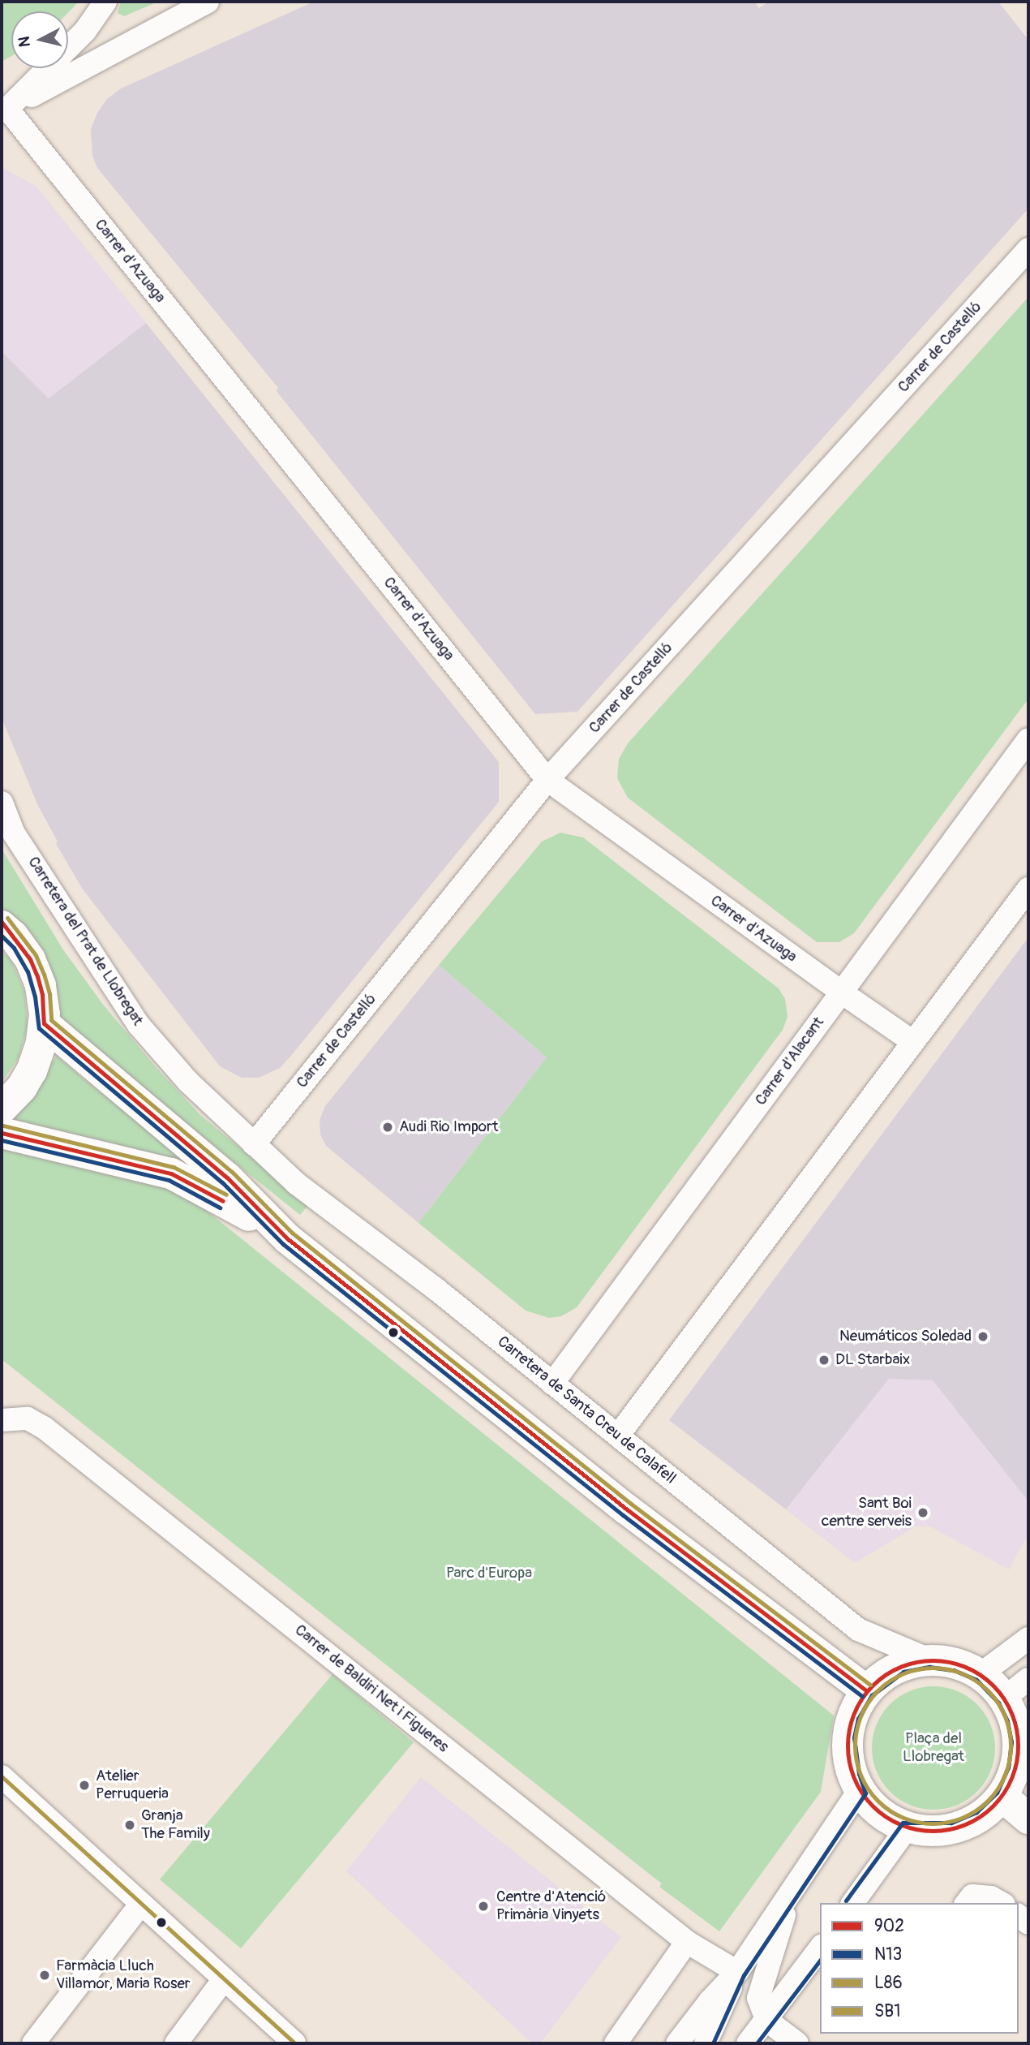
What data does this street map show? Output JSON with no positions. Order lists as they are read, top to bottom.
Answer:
{
  "streets": {
    "street": [
      "Carrer d'Azuaga",
      "Carrer de Castelló",
      "Carretera del Prat de Llobregat",
      "Carrer d'Alacant",
      "Carretera de Santa Creu de Calafell",
      "Carrer de Baldiri Net i Figueres"
    ]
  },
  "crossings": [
    ["Carrer d'Azuaga", "Carrer de Castelló"],
    ["Carrer d'Azuaga", "Carrer d'Alacant"],
    ["Carrer de Castelló", "Carretera del Prat de Llobregat"],
    ["Carrer de Castelló", "Carretera de Santa Creu de Calafell"],
    ["Carretera del Prat de Llobregat", "Carretera de Santa Creu de Calafell"],
    ["Carrer d'Alacant", "Carretera de Santa Creu de Calafell"]
  ],
  "parks": ["Parc d'Europa", "Plaça del Llobregat"],
  "places": [
    "Audi Rio Import",
    "Neumáticos Soledad",
    "DL Starbaix",
    "Sant Boi centre serveis",
    "Atelier Perruqueria",
    "Granja The Family",
    "Centre d'Atenció Primària Vinyets",
    "Farmàcia Lluch Villamor, Maria Roser"
  ],
  "lines": [
    "transit line L86",
    "transit line 902",
    "transit line N13",
    "transit line SB1"
  ],
  "legend": [
    "902",
    "N13",
    "L86",
    "SB1"
  ],
  "north": "left"
}
